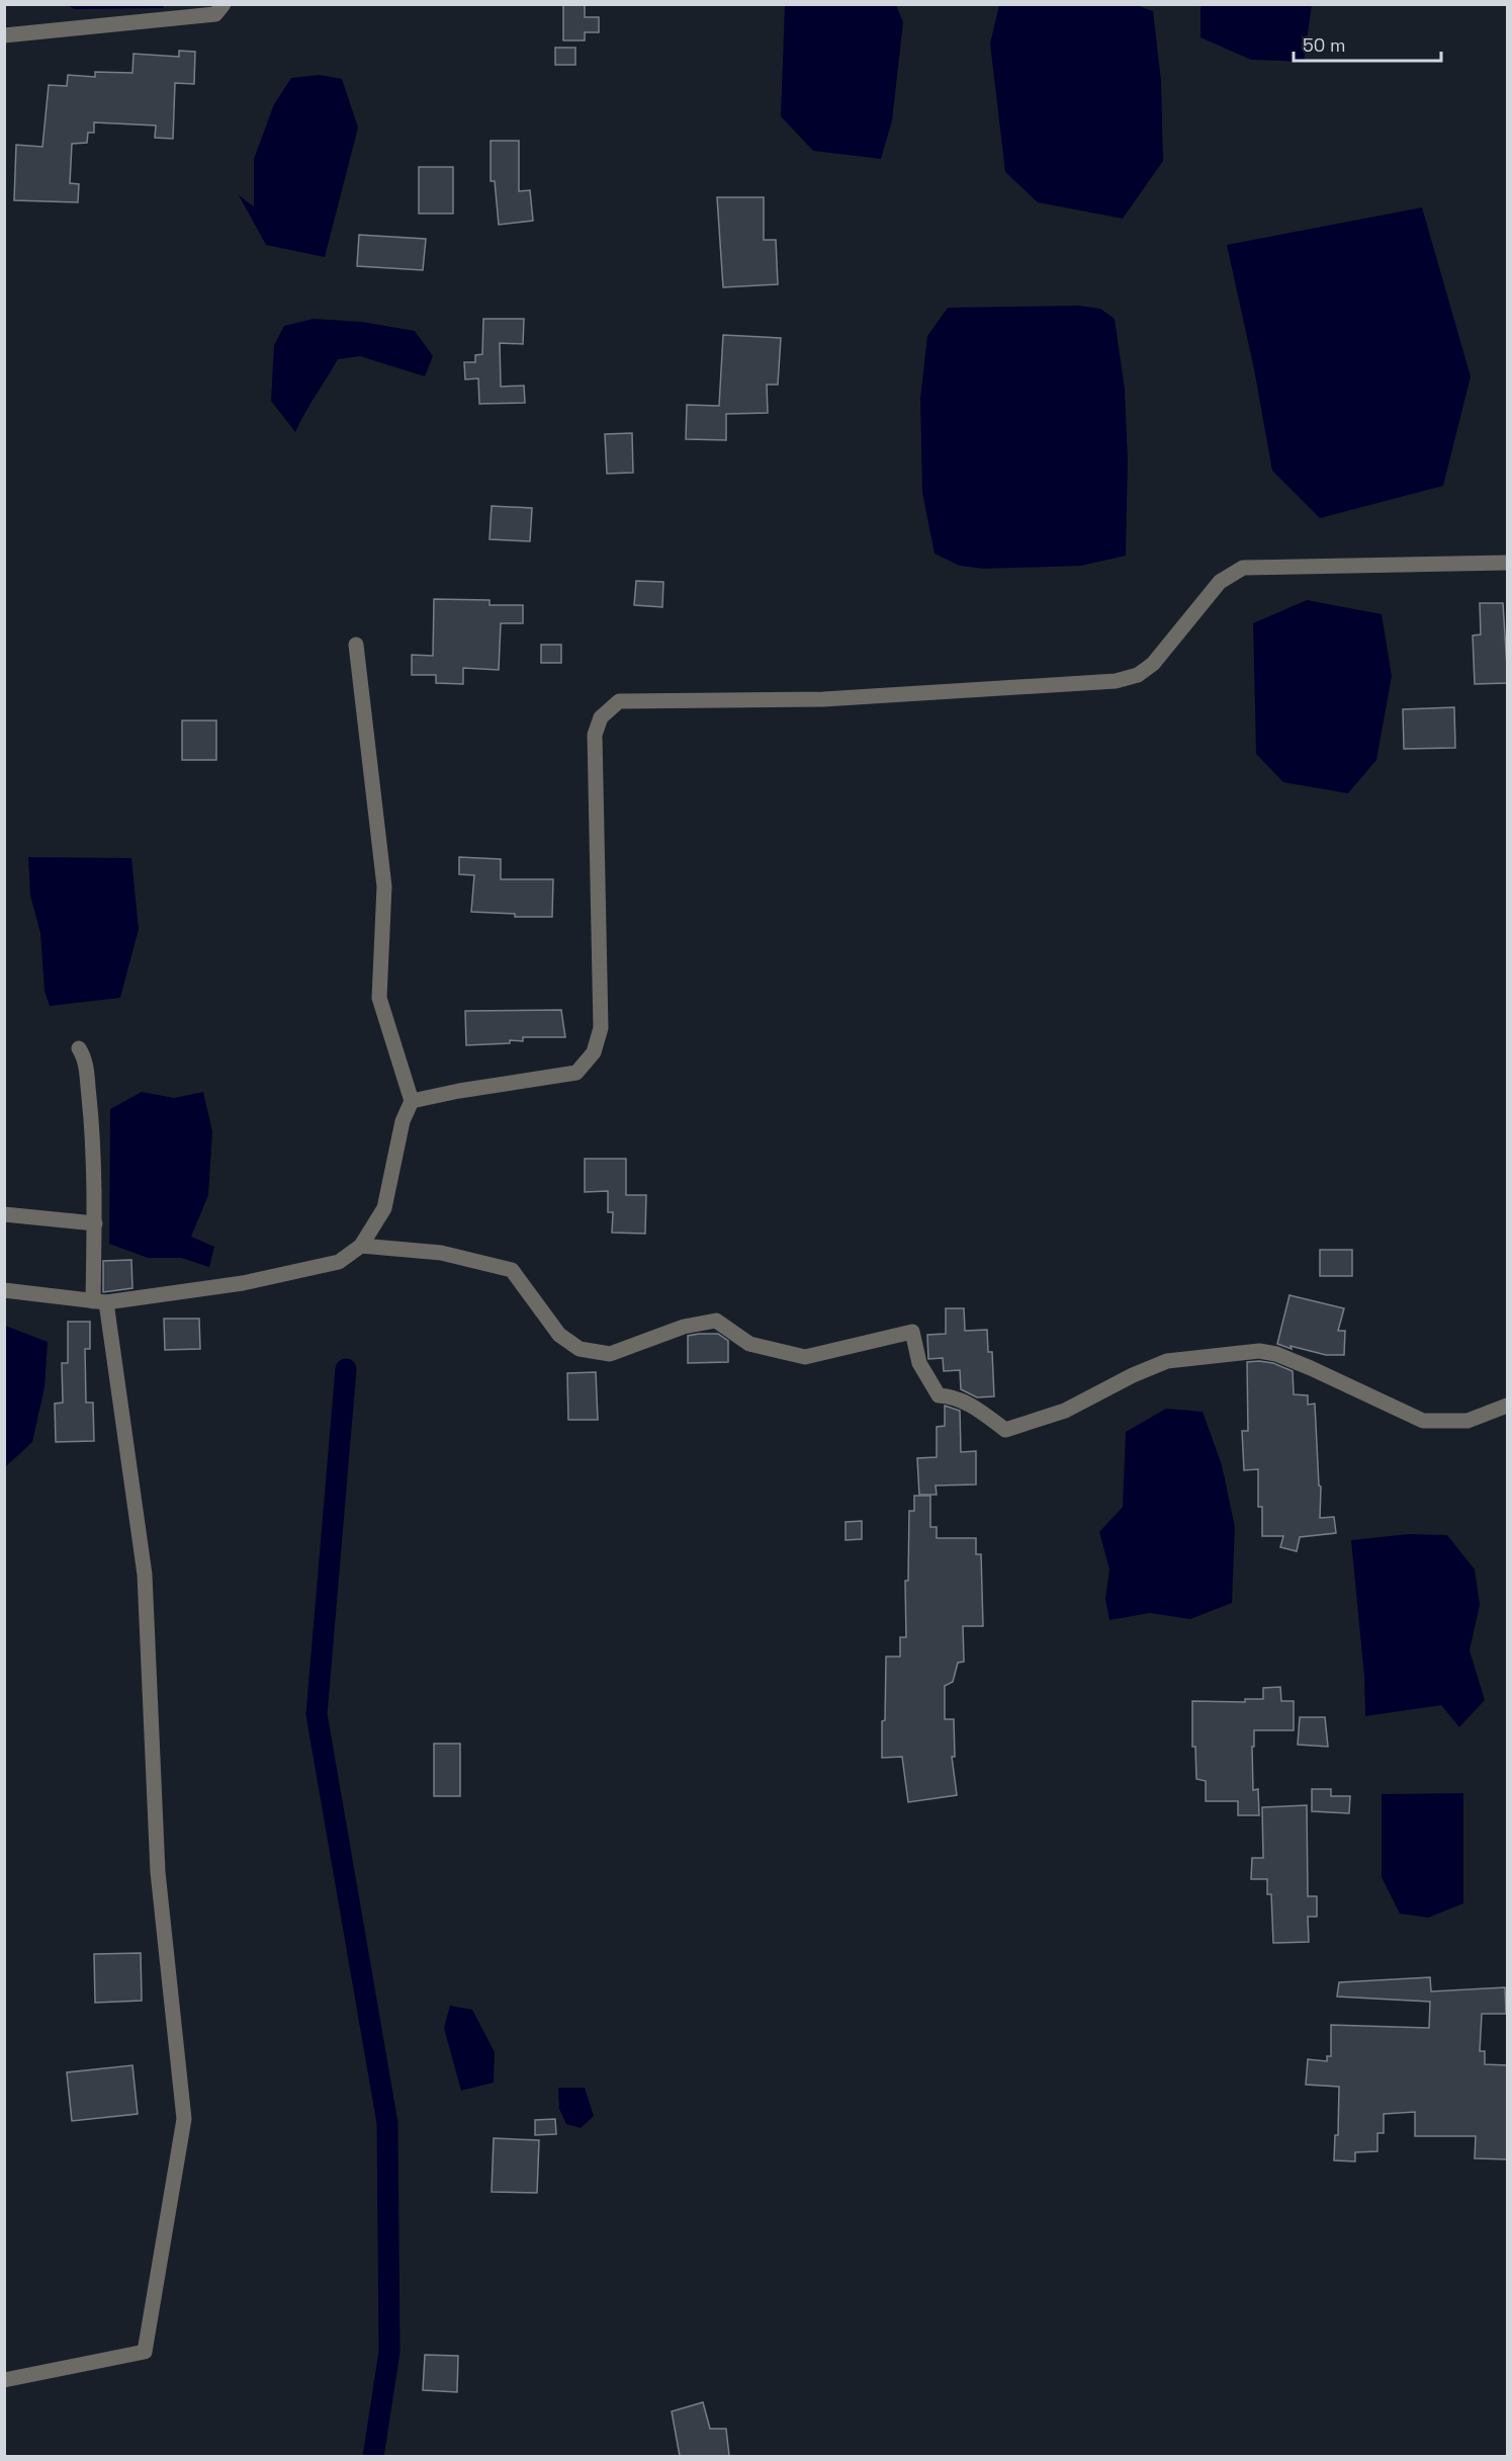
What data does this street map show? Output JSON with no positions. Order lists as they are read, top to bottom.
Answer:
{
  "scale_bar": "50 m"
}
